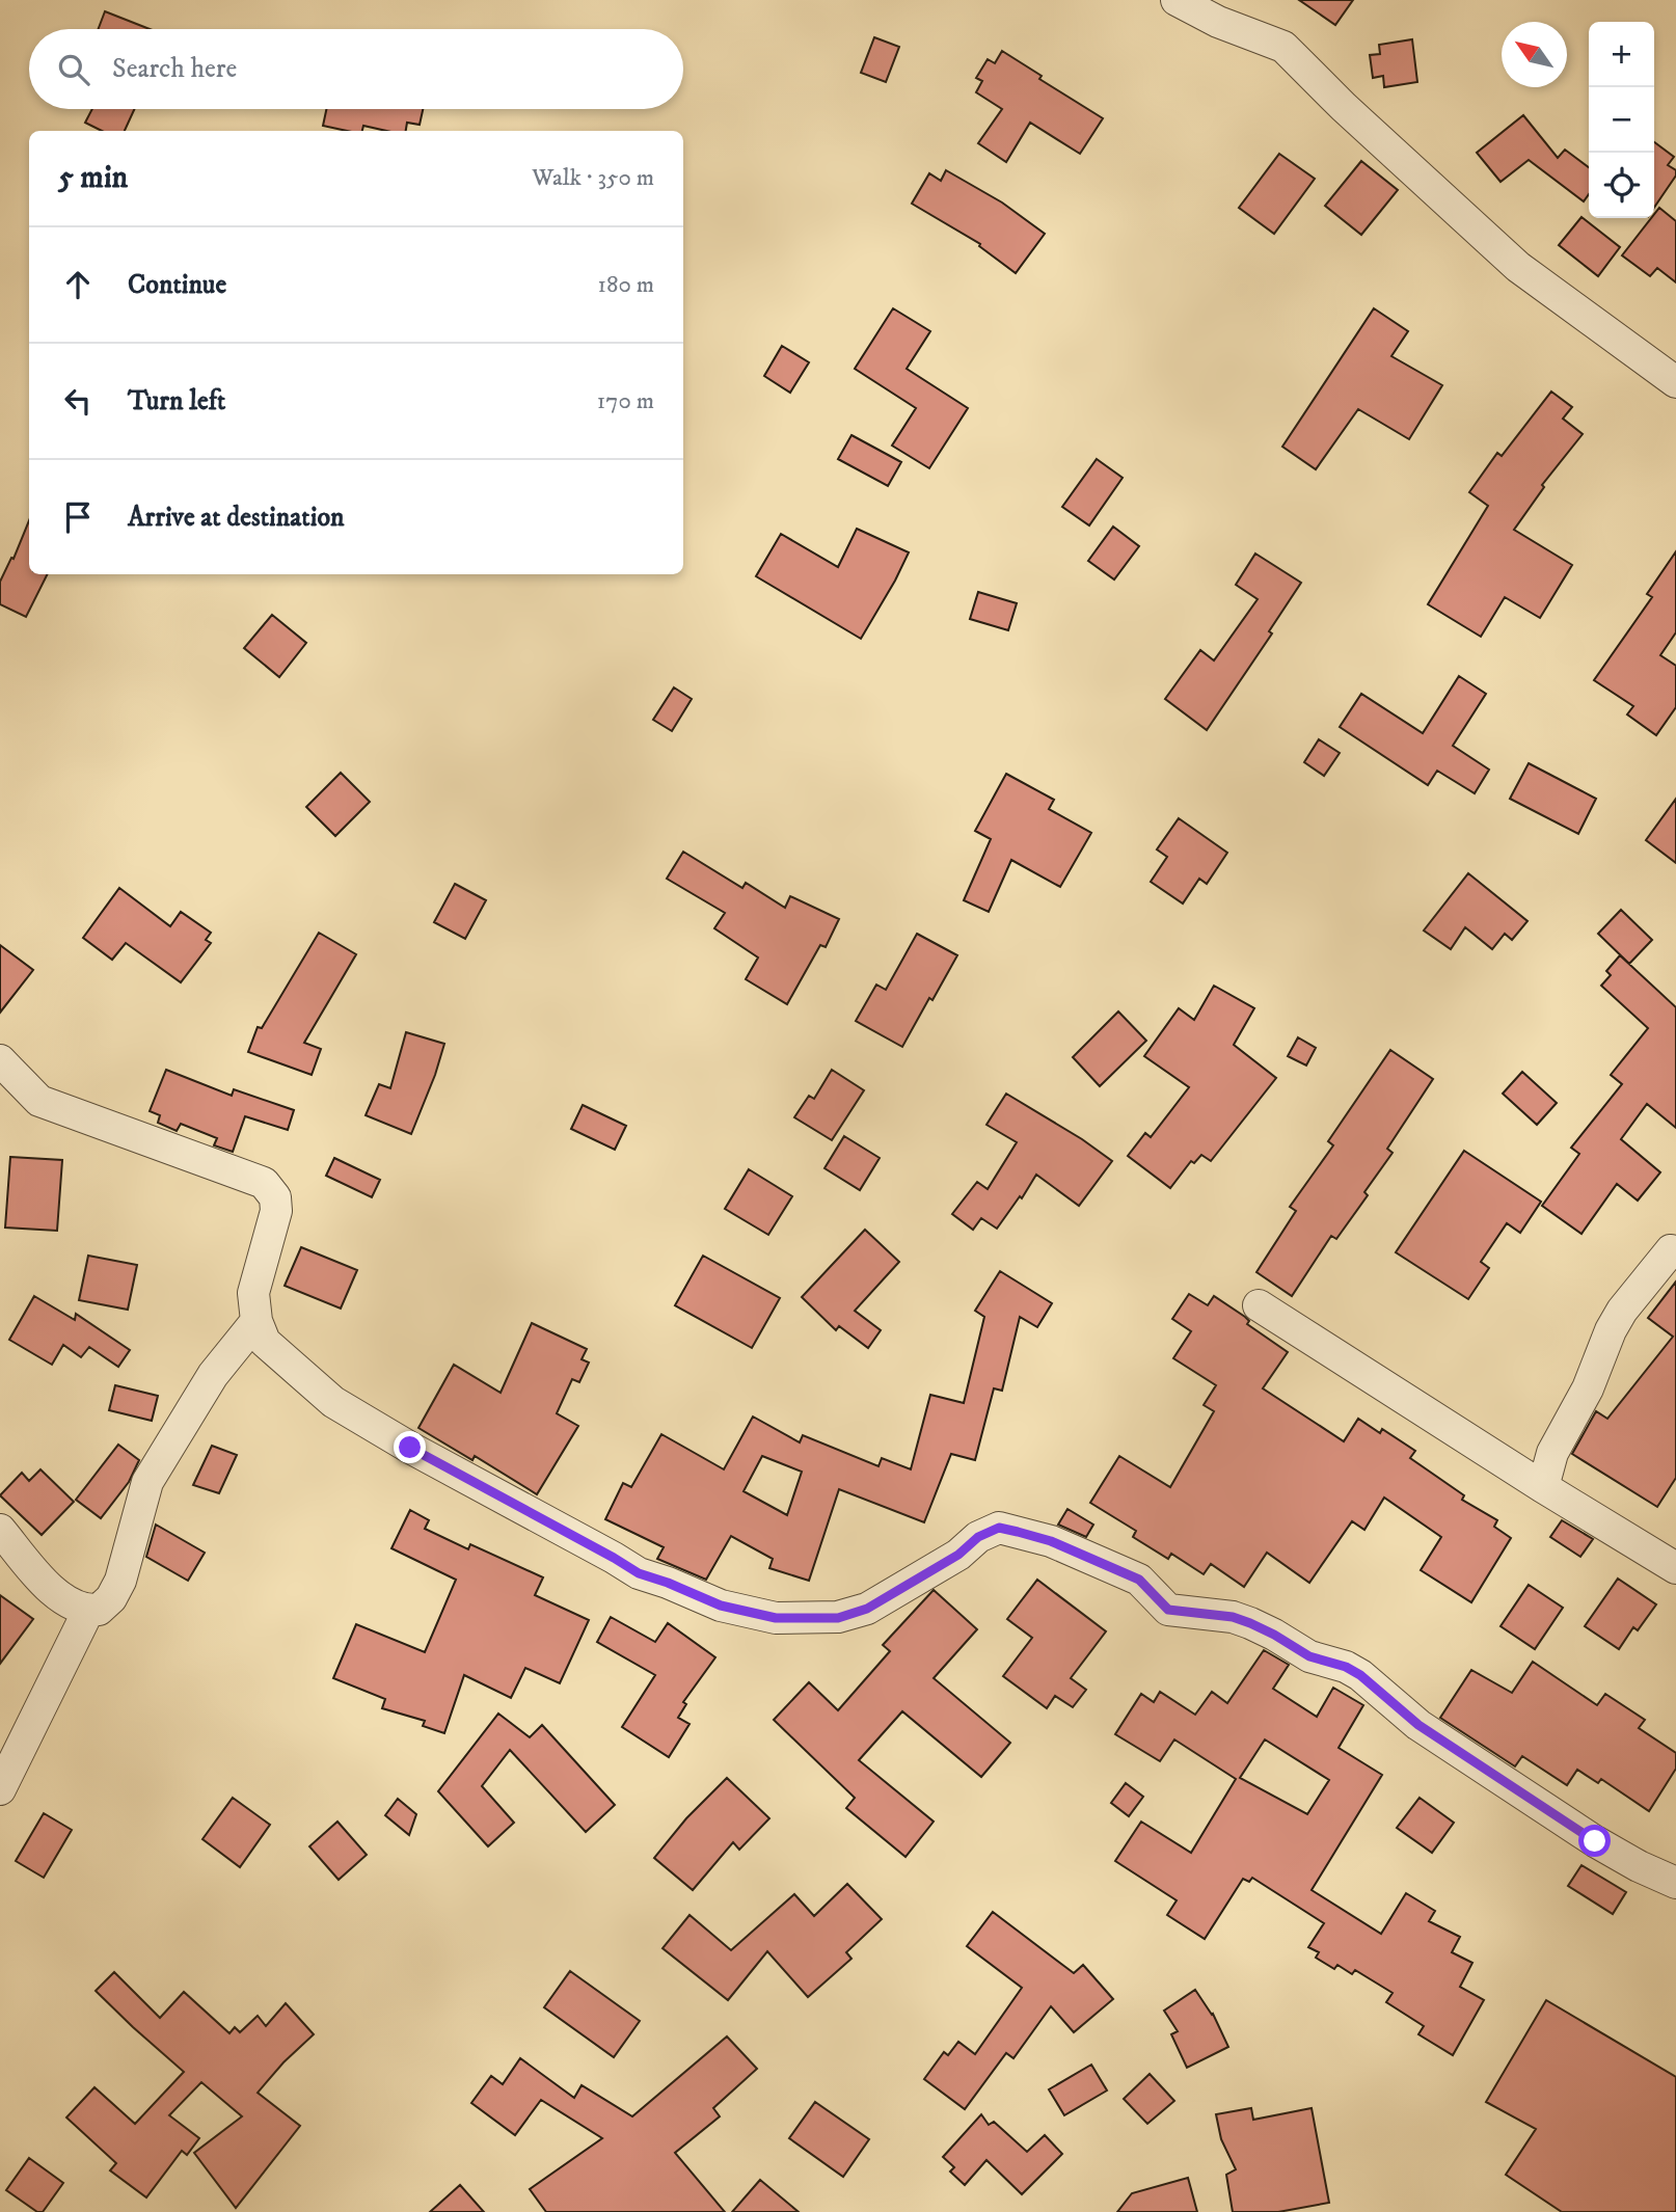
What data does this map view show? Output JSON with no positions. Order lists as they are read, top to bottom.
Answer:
{
  "north": "top left",
  "page": {
    "map_buttons": ["+", "−"],
    "search": "Search here",
    "heading": ["5 min", "Walk · 350 m"],
    "list": [
      ["Continue", "180 m"],
      ["Turn left", "170 m"],
      "Arrive at destination"
    ]
  }
}
